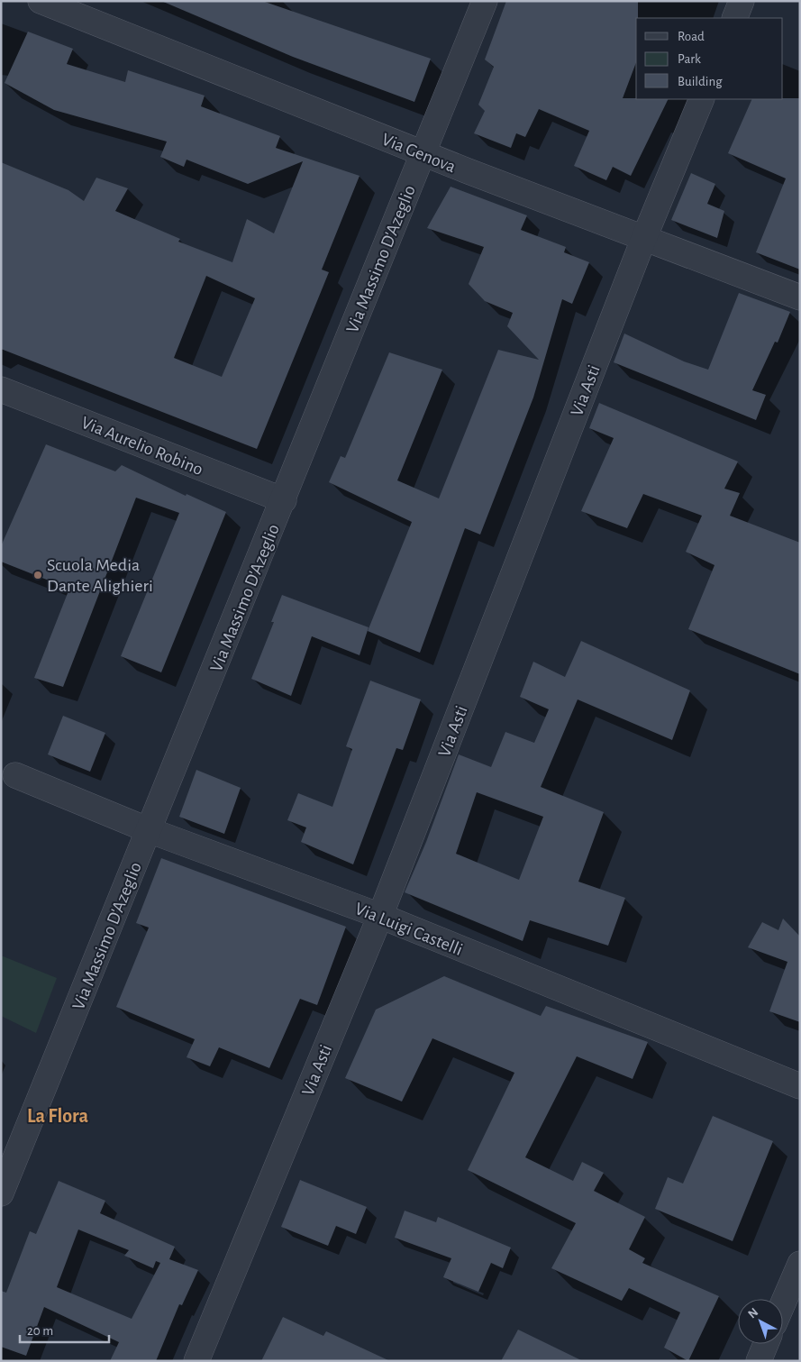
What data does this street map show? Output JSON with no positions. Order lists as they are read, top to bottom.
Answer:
{
  "streets": {
    "street": [
      "Via Genova",
      "Via Massimo D'Azeglio",
      "Via Asti",
      "Via Aurelio Robino",
      "Via Luigi Castelli"
    ]
  },
  "crossings": [
    ["Via Genova", "Via Massimo D'Azeglio"],
    ["Via Genova", "Via Asti"],
    ["Via Massimo D'Azeglio", "Via Aurelio Robino"],
    ["Via Massimo D'Azeglio", "Via Luigi Castelli"],
    ["Via Asti", "Via Luigi Castelli"]
  ],
  "districts": ["La Flora"],
  "places": ["Scuola Media Dante Alighieri"],
  "legend": ["Road", "Park", "Building"],
  "scale_bar": "20 m",
  "north": "top left"
}
